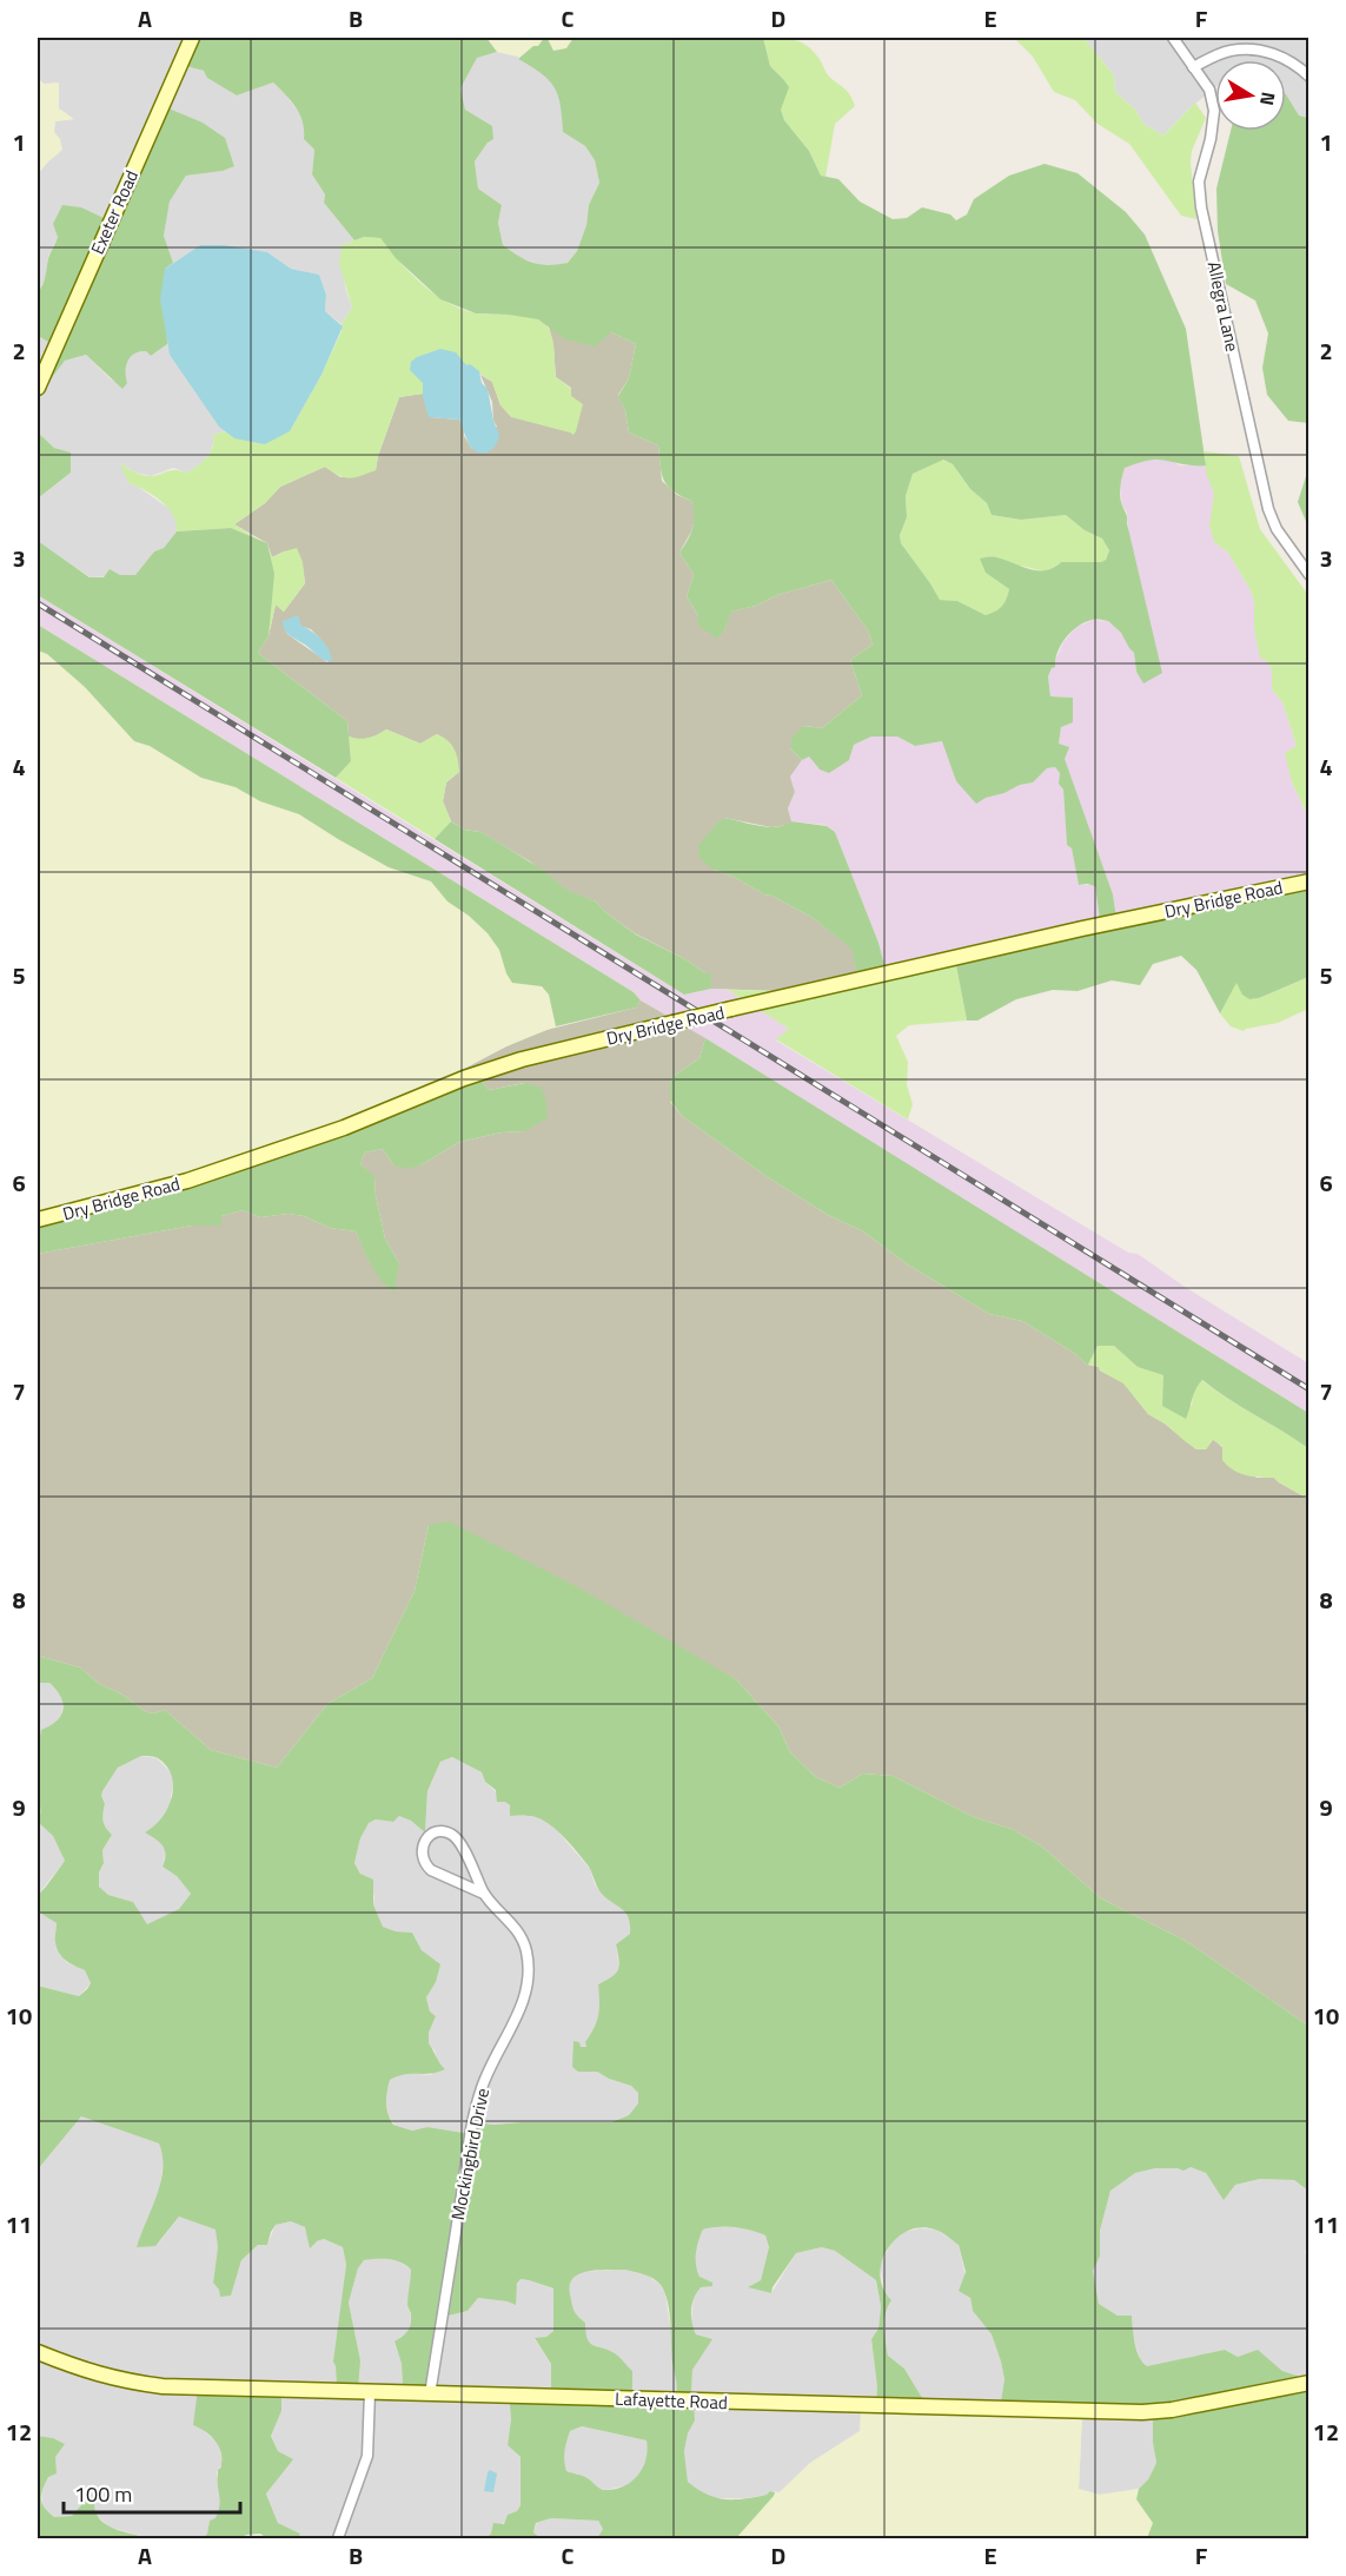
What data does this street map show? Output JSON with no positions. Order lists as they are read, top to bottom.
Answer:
{
  "streets": {
    "street": [
      "Exeter Road",
      "Allegra Lane",
      "Dry Bridge Road",
      "Mockingbird Drive",
      "Lafayette Road"
    ]
  },
  "crossings": [
    ["Mockingbird Drive", "Lafayette Road"]
  ],
  "scale_bar": "100 m",
  "north": "right",
  "grid": {
    "columns": [
      "A",
      "B",
      "C",
      "D",
      "E",
      "F"
    ],
    "rows": [
      "1",
      "2",
      "3",
      "4",
      "5",
      "6",
      "7",
      "8",
      "9",
      "10",
      "11",
      "12"
    ]
  }
}
